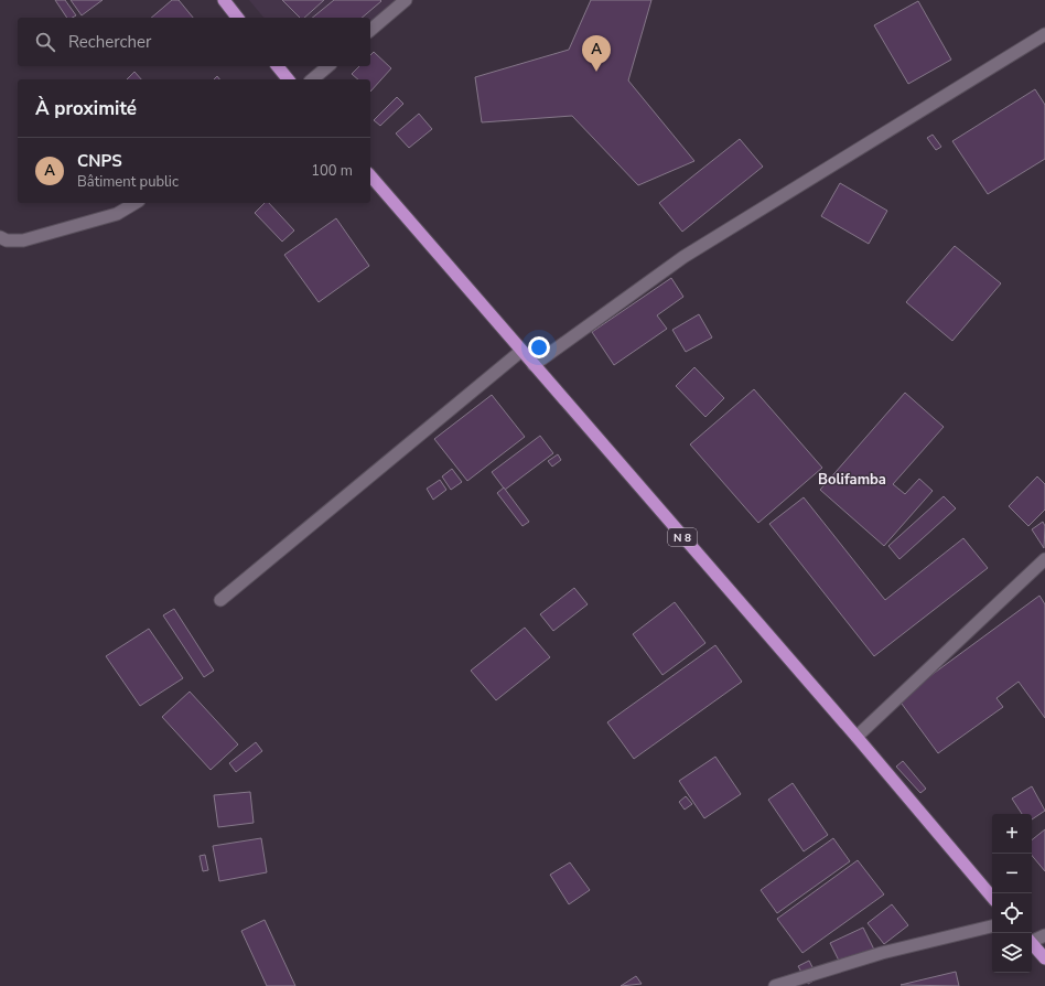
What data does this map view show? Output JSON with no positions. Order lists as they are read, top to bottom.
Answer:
{
  "streets": {
    "highway": ["N 8"]
  },
  "districts": ["Bolifamba"],
  "page": {
    "search": "Rechercher",
    "pins": "A",
    "heading": "À proximité",
    "list": [
      {
        "mark": "A",
        "name": "CNPS",
        "note": "Bâtiment public",
        "value": "100 m"
      }
    ],
    "map_buttons": ["+", "−"]
  }
}
